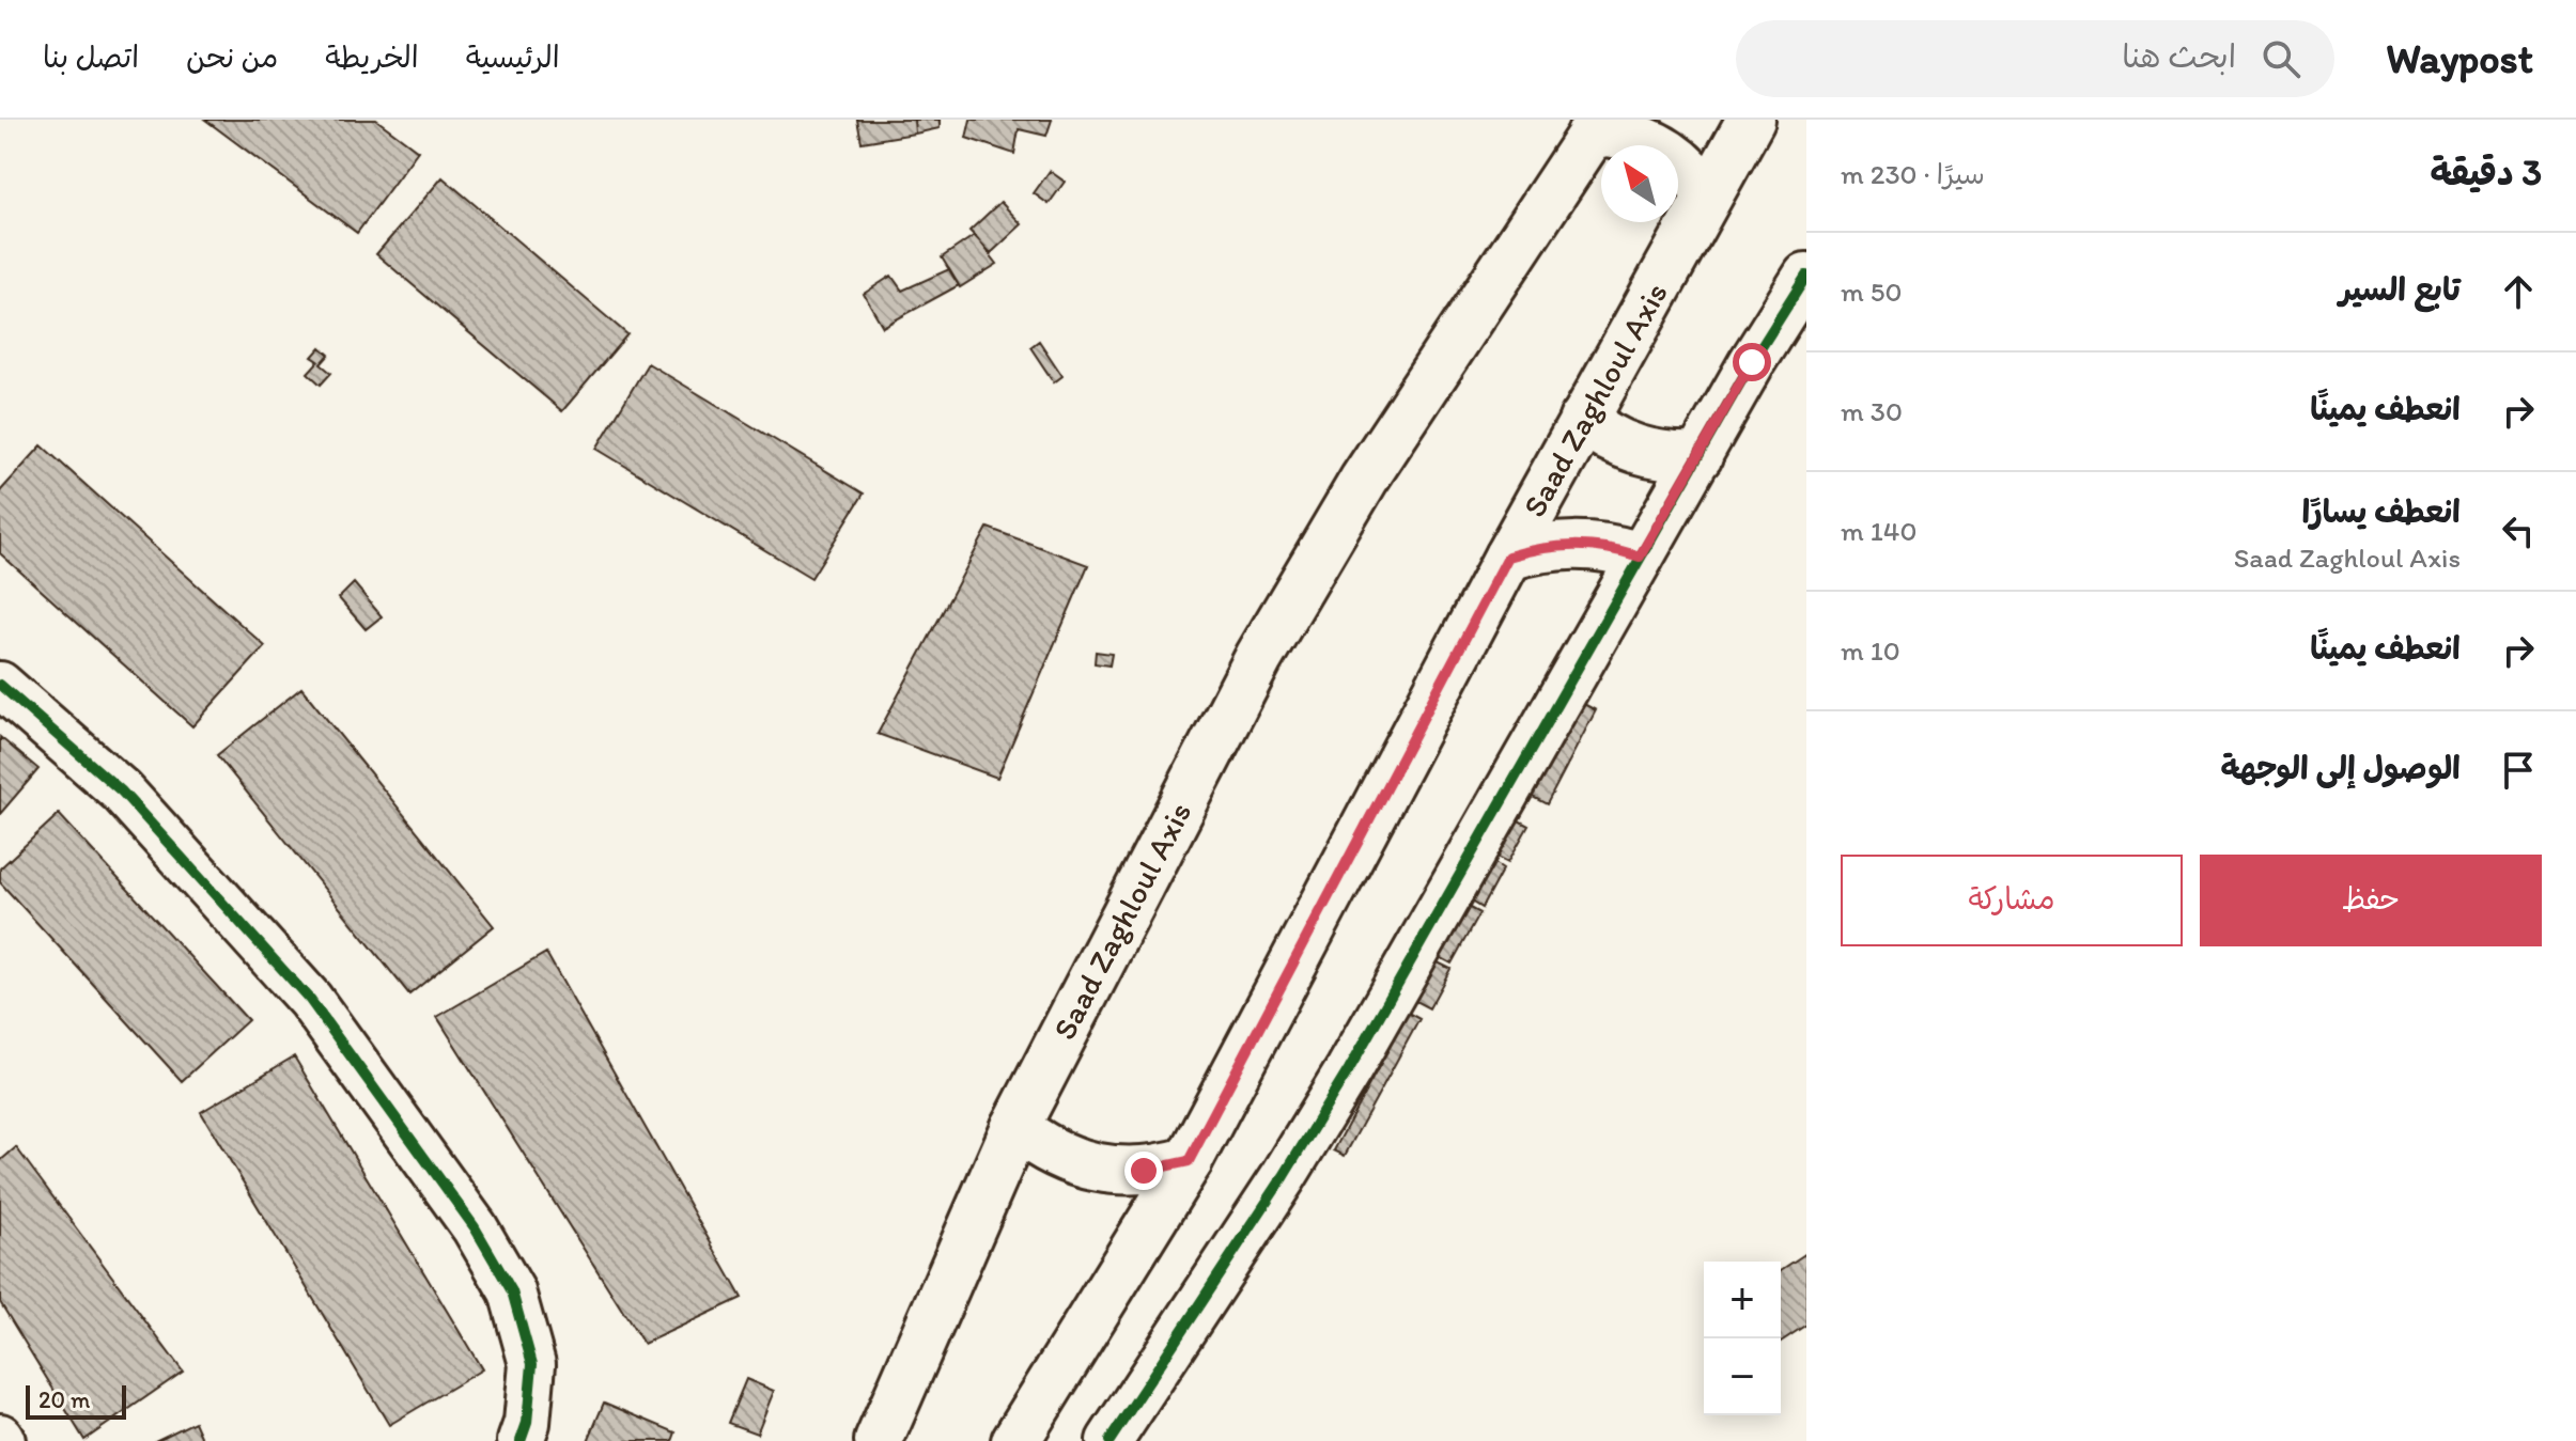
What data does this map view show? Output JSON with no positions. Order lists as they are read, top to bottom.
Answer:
{
  "streets": {
    "main road": ["Saad Zaghloul Axis"]
  },
  "scale_bar": "20 m",
  "north": "top left",
  "page": {
    "header": "Waypost",
    "search": "ابحث هنا",
    "nav": [
      "الرئيسية",
      "الخريطة",
      "من نحن",
      "اتصل بنا"
    ],
    "heading": ["3 دقيقة", "سيرًا · 230 m"],
    "list": [
      ["تابع السير", "50 m"],
      ["انعطف يمينًا", "30 m"],
      ["انعطف يسارًا", "Saad Zaghloul Axis", "140 m"],
      ["انعطف يمينًا", "10 m"],
      "الوصول إلى الوجهة"
    ],
    "buttons": ["حفظ", "مشاركة"],
    "map_buttons": ["+", "−"],
    "scale": "20 m"
  }
}
